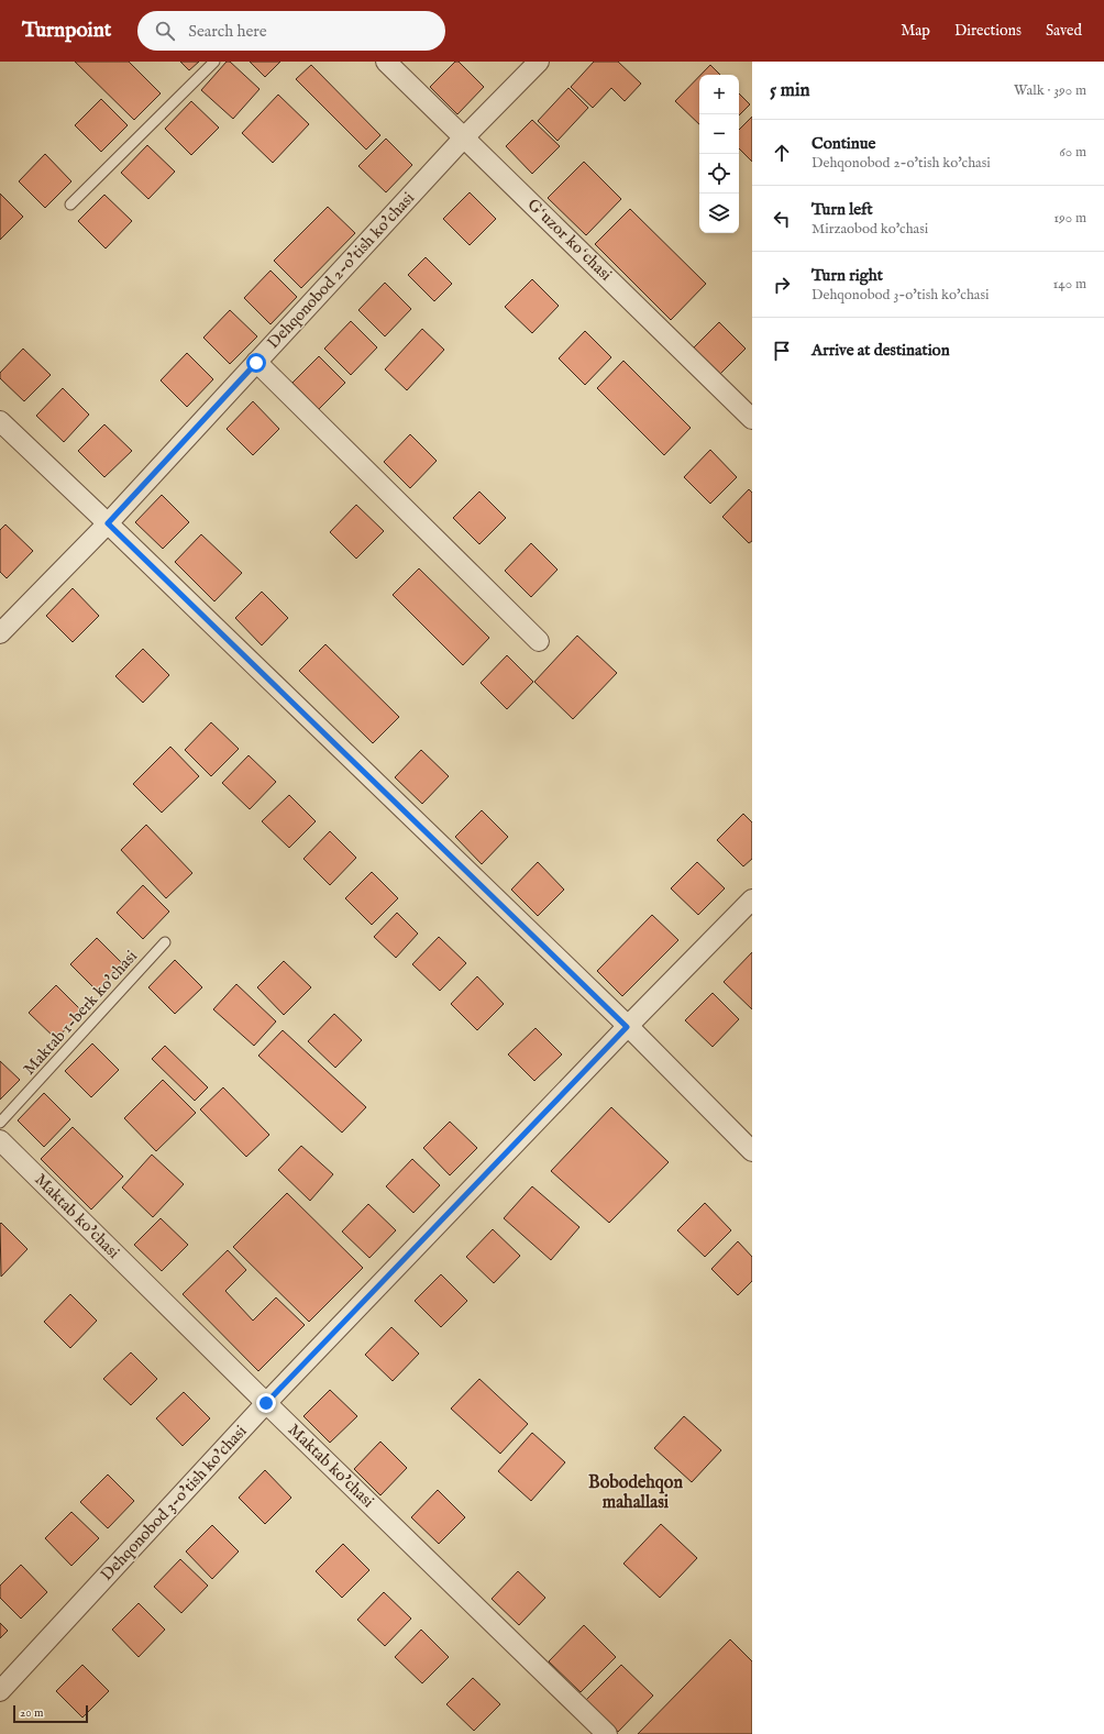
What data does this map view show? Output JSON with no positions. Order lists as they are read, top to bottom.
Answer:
{
  "streets": {
    "street": [
      "Gʻuzor koʻchasi",
      "Dehqonobod 2-o'tish ko'chasi",
      "Maktab ko'chasi",
      "Dehqonobod 3-o'tish ko'chasi"
    ],
    "lane": ["Maktab 1-berk ko'chasi"]
  },
  "crossings": [
    ["Gʻuzor koʻchasi", "Dehqonobod 2-o'tish ko'chasi"],
    ["Maktab ko'chasi", "Dehqonobod 3-o'tish ko'chasi"]
  ],
  "districts": ["Bobodehqon mahallasi"],
  "scale_bar": "20 m",
  "page": {
    "header": "Turnpoint",
    "search": "Search here",
    "nav": ["Map", "Directions", "Saved"],
    "heading": ["5 min", "Walk · 390 m"],
    "map_buttons": ["+", "−"],
    "list": [
      ["Continue", "Dehqonobod 2-o'tish ko'chasi", "60 m"],
      ["Turn left", "Mirzaobod ko'chasi", "190 m"],
      ["Turn right", "Dehqonobod 3-o'tish ko'chasi", "140 m"],
      "Arrive at destination"
    ],
    "scale": "20 m"
  }
}
